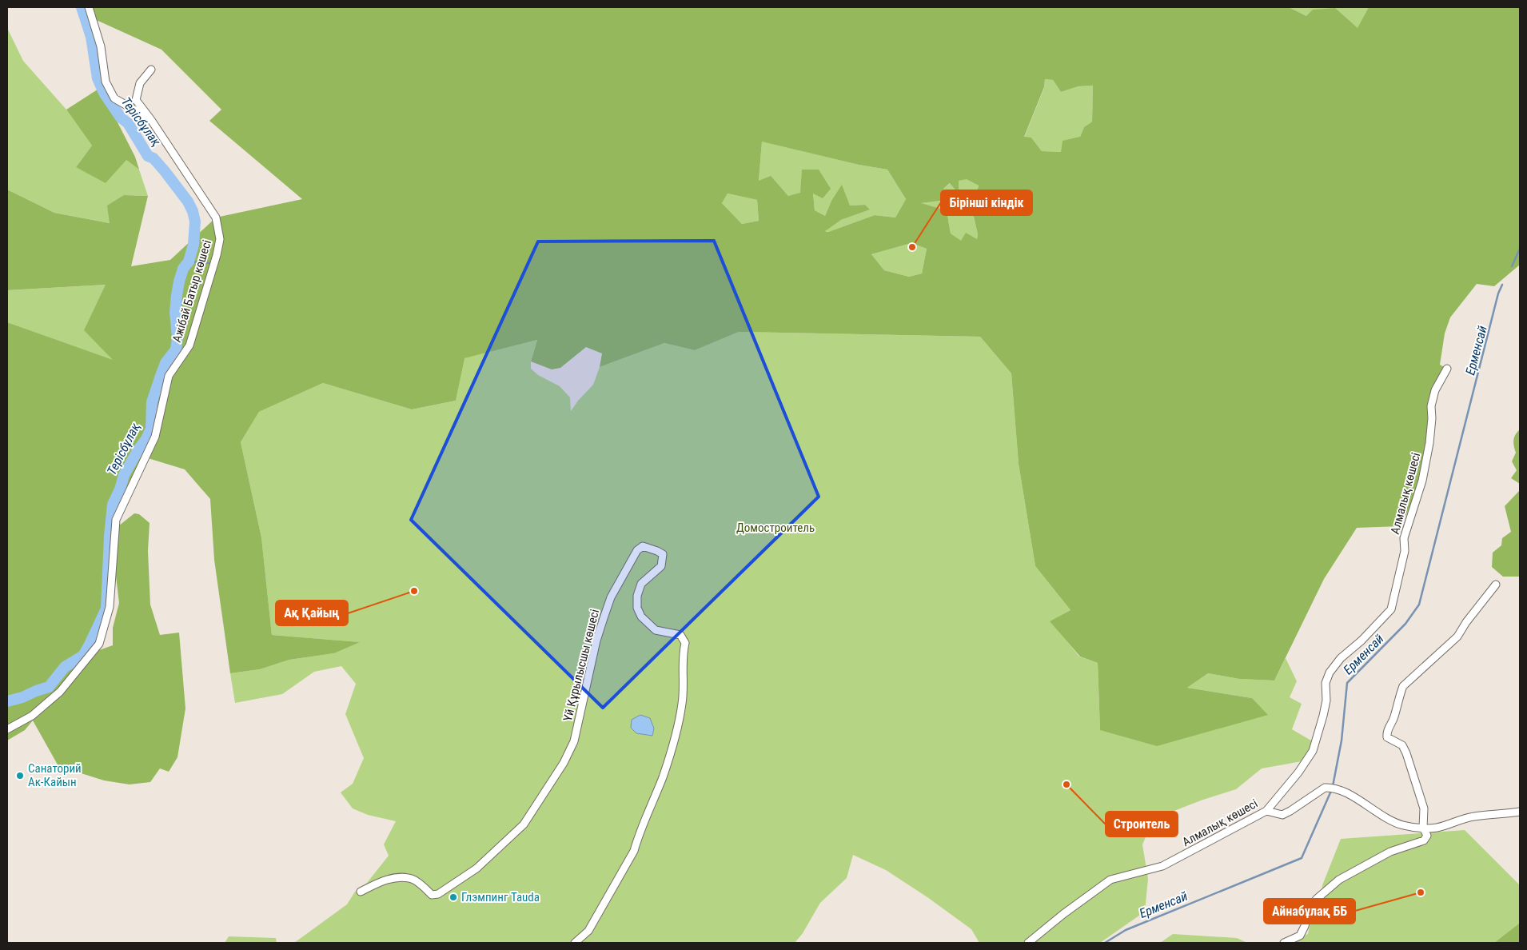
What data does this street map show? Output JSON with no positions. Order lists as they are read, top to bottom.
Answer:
{
  "streets": {
    "street": ["Ажібай Батыр көшесі", "Алмалық көшесі", "Үй Құрылысшы көшесі"]
  },
  "water": ["Терісбұлақ", "Ерменсай"],
  "parks": ["Домостроитель"],
  "places": [
    "Бірінші кіндік",
    "Ақ Қайың",
    "Санаторий Ак-Кайын",
    "Строитель",
    "Айнабұлақ ББ",
    "Глэмпинг Tauda"
  ]
}
